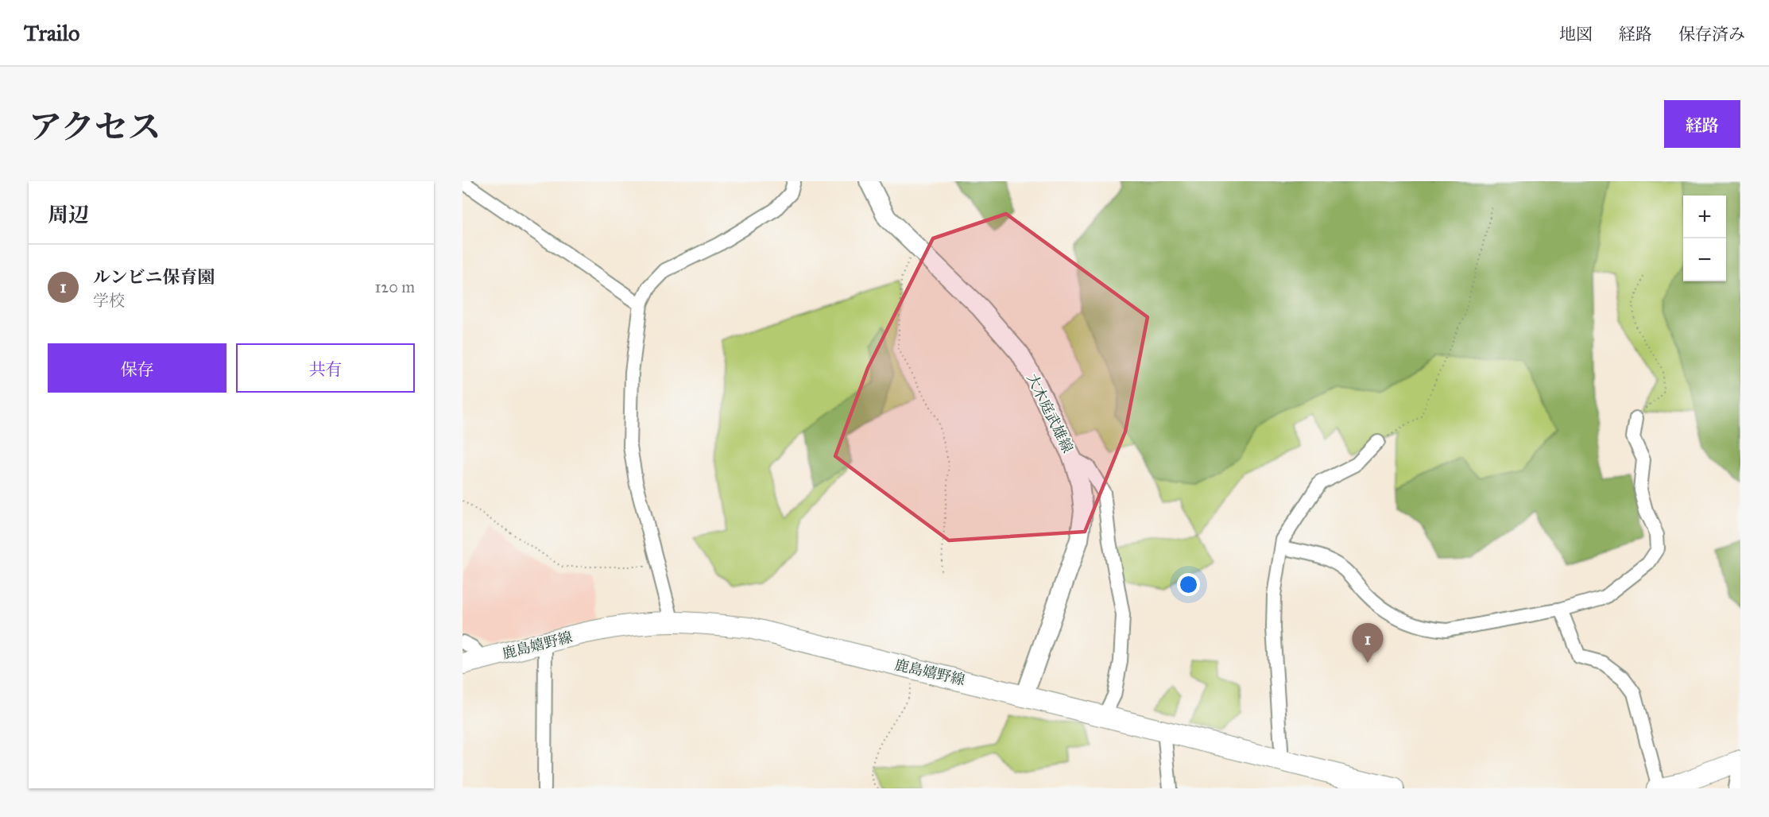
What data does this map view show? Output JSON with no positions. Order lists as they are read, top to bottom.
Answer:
{
  "streets": {
    "main road": ["大木庭武雄線", "鹿島嬉野線"]
  },
  "crossings": [
    ["大木庭武雄線", "鹿島嬉野線"]
  ],
  "page": {
    "header": "Trailo",
    "nav": ["地図", "経路", "保存済み"],
    "title": "アクセス",
    "buttons": [
      "経路",
      ["保存", "共有"]
    ],
    "heading": "周辺",
    "map_buttons": ["+", "−"],
    "list": [
      {
        "mark": "1",
        "name": "ルンビニ保育園",
        "note": "学校",
        "value": "120 m"
      }
    ],
    "pins": "1"
  }
}
